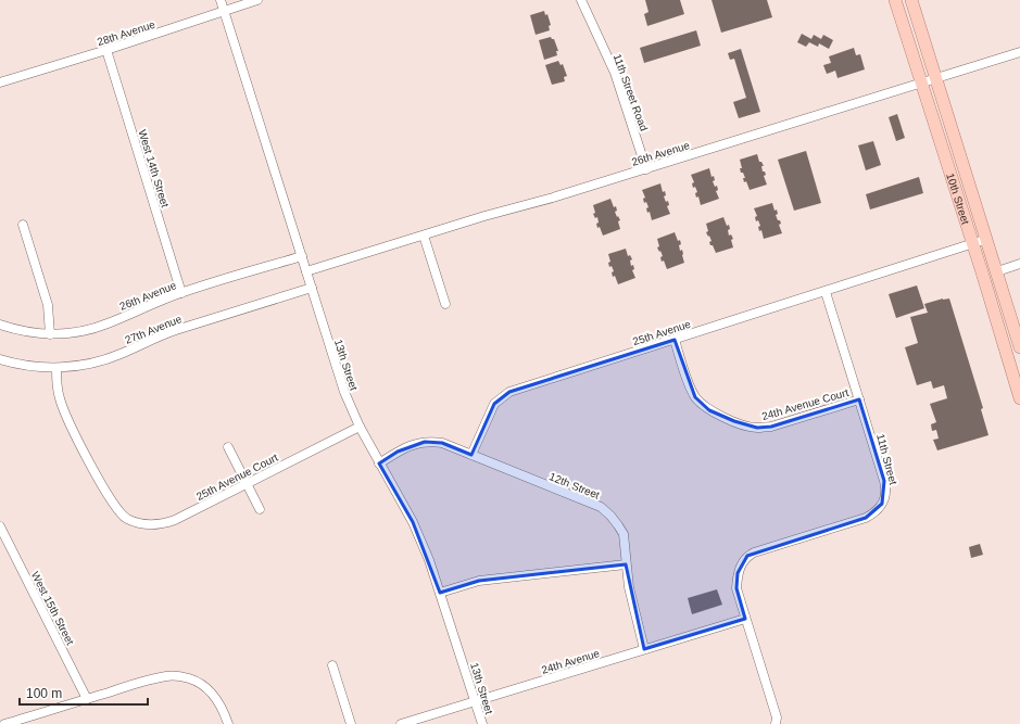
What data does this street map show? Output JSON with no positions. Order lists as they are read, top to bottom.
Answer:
{
  "streets": {
    "main road": ["10th Street"],
    "street": [
      "28th Avenue",
      "11th Street Road",
      "26th Avenue",
      "West 14th Street",
      "27th Avenue",
      "25th Avenue",
      "13th Street",
      "24th Avenue Court",
      "11th Street",
      "25th Avenue Court",
      "12th Street",
      "West 15th Street",
      "24th Avenue"
    ]
  },
  "crossings": [
    ["28th Avenue", "West 14th Street"],
    ["28th Avenue", "13th Street"],
    ["11th Street Road", "26th Avenue"],
    ["26th Avenue", "West 14th Street"],
    ["26th Avenue", "10th Street"],
    ["26th Avenue", "13th Street"],
    ["10th Street", "25th Avenue"],
    ["27th Avenue", "13th Street"],
    ["27th Avenue", "25th Avenue Court"],
    ["25th Avenue", "24th Avenue Court"],
    ["25th Avenue", "11th Street"],
    ["25th Avenue", "12th Street"],
    ["13th Street", "25th Avenue Court"],
    ["13th Street", "24th Avenue"],
    ["24th Avenue Court", "11th Street"],
    ["11th Street", "24th Avenue"],
    ["12th Street", "24th Avenue"]
  ],
  "scale_bar": "100 m"
}
